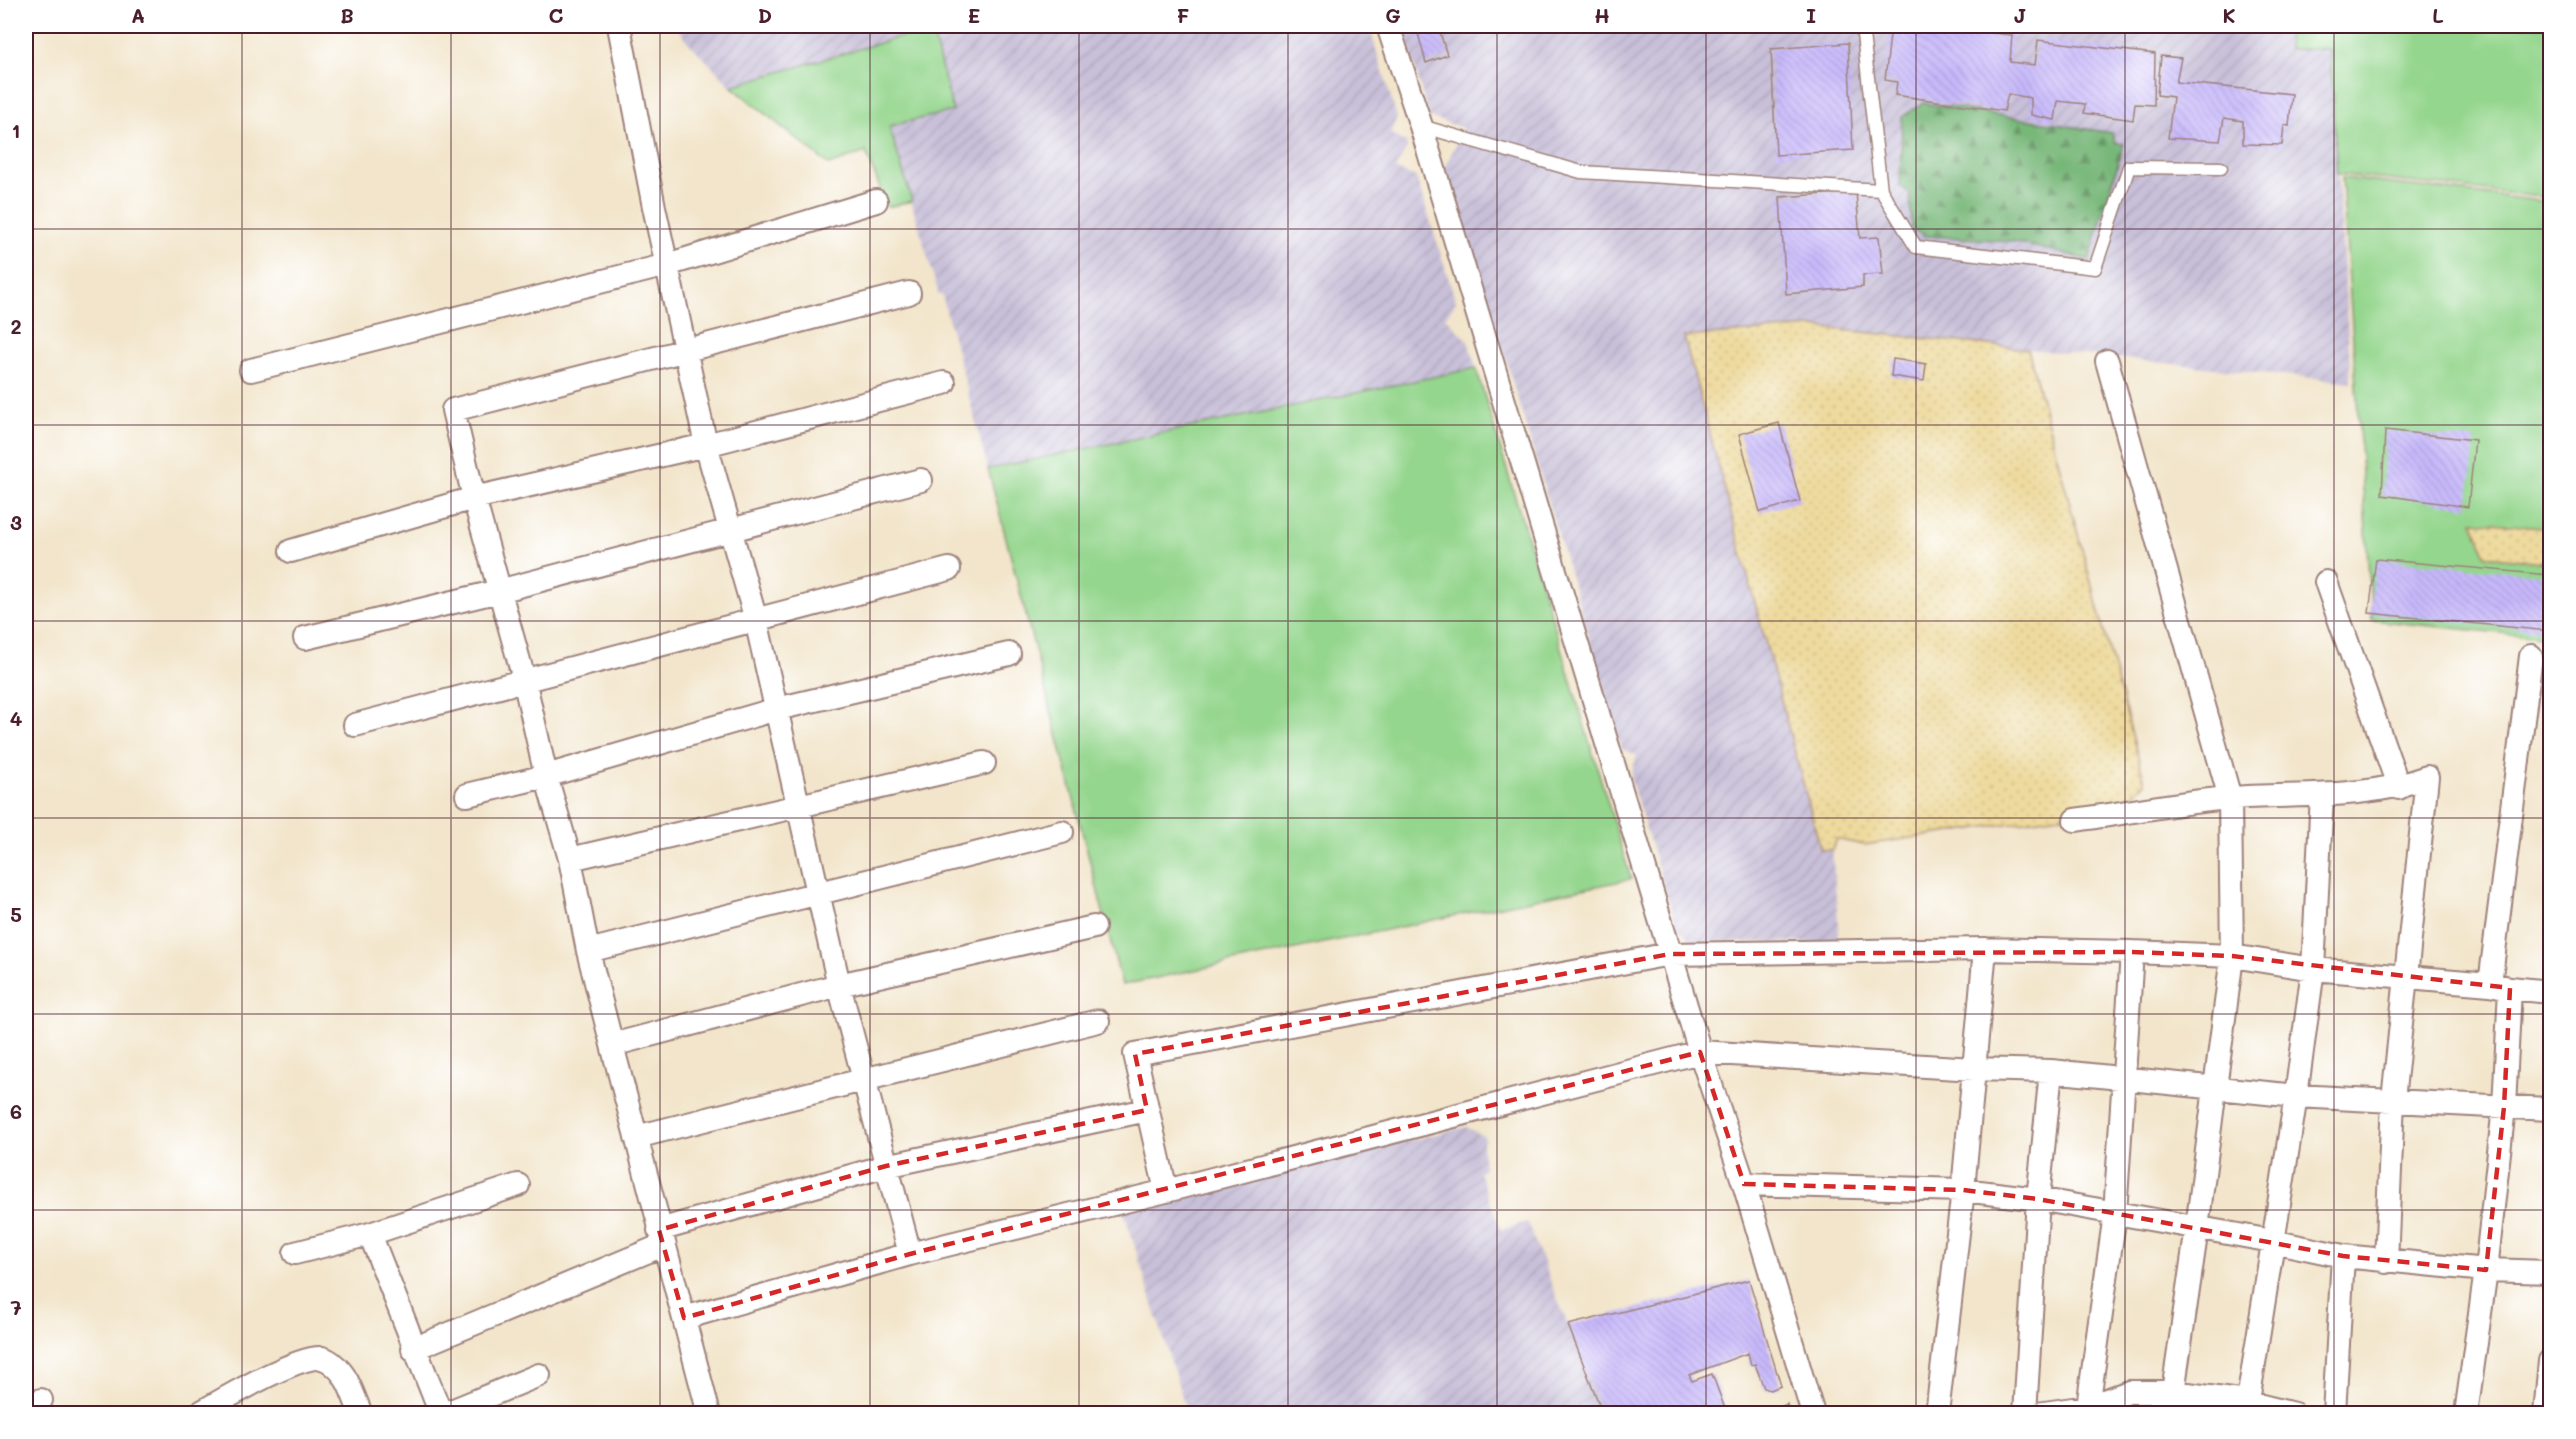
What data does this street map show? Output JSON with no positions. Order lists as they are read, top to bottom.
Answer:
{
  "grid": {
    "columns": [
      "A",
      "B",
      "C",
      "D",
      "E",
      "F",
      "G",
      "H",
      "I",
      "J",
      "K",
      "L"
    ],
    "rows": [
      "1",
      "2",
      "3",
      "4",
      "5",
      "6",
      "7"
    ]
  }
}
